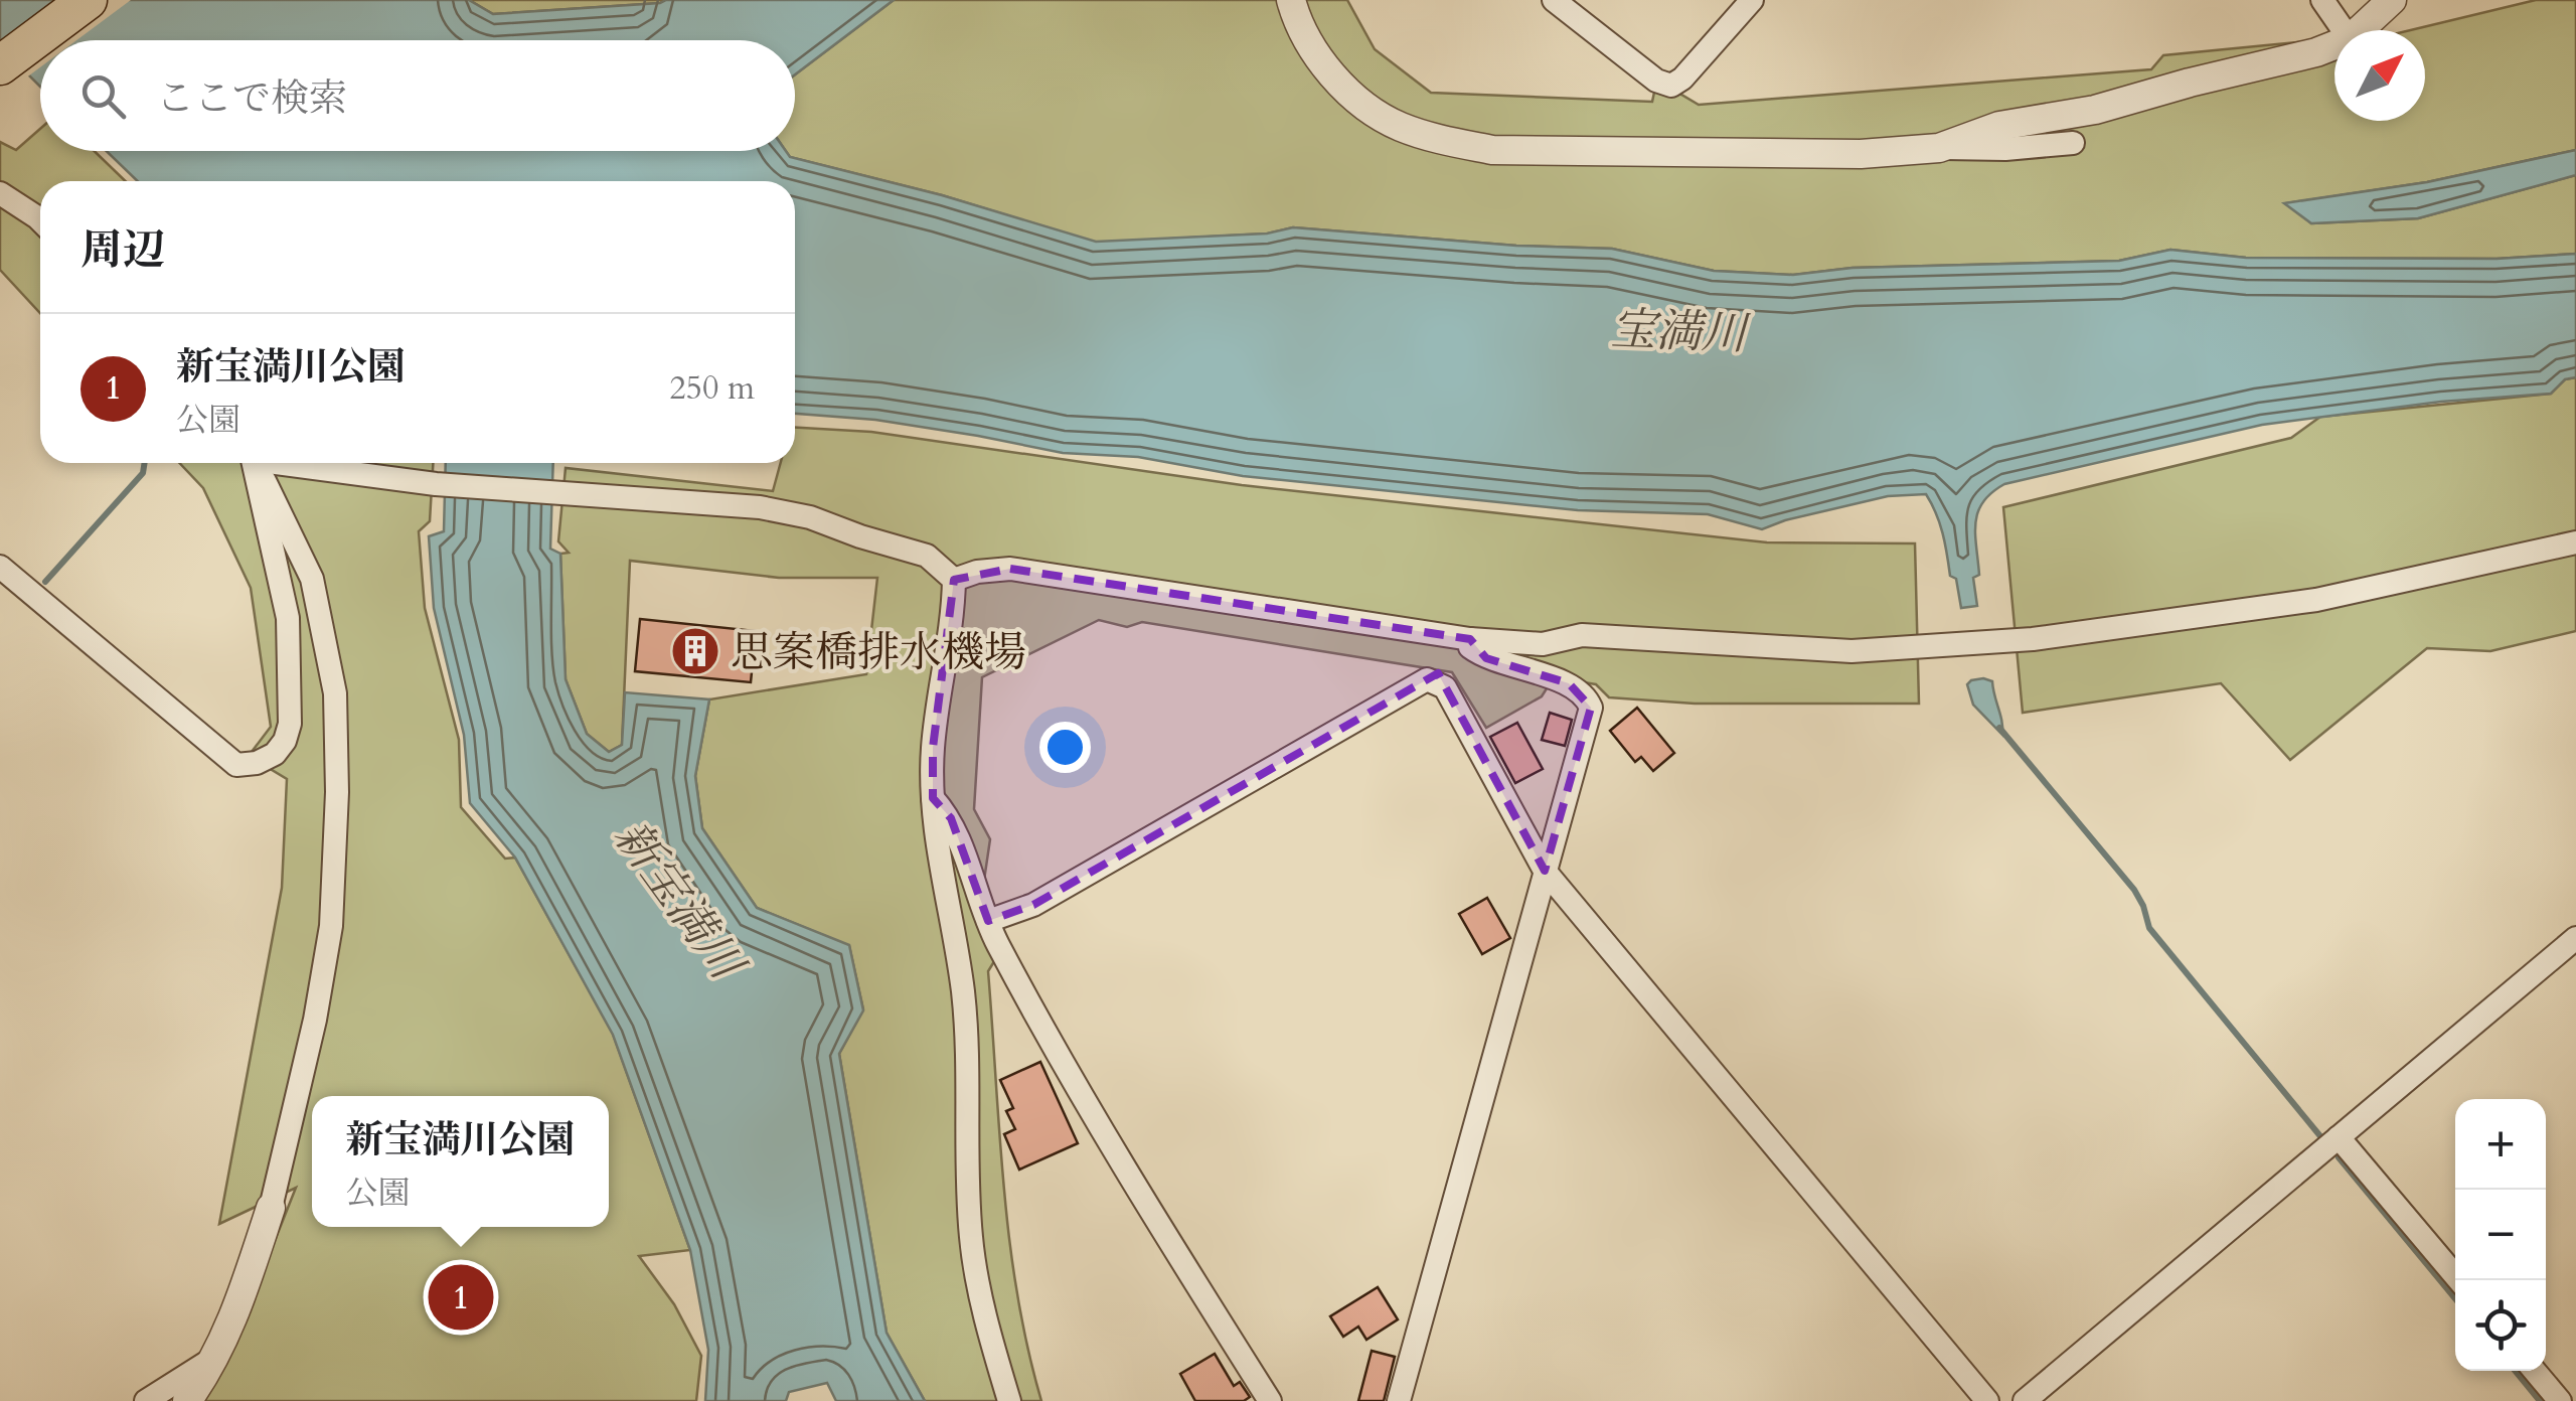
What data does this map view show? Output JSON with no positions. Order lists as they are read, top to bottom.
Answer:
{
  "water": ["宝満川", "新宝満川"],
  "places": {
    "building": ["思案橋排水機場"]
  },
  "north": "top right",
  "page": {
    "search": "ここで検索",
    "heading": "周辺",
    "list": [
      {
        "mark": "1",
        "name": "新宝満川公園",
        "note": "公園",
        "value": "250 m"
      }
    ],
    "popup": ["新宝満川公園", "公園"],
    "map_buttons": ["+", "−"],
    "pins": "1"
  }
}
